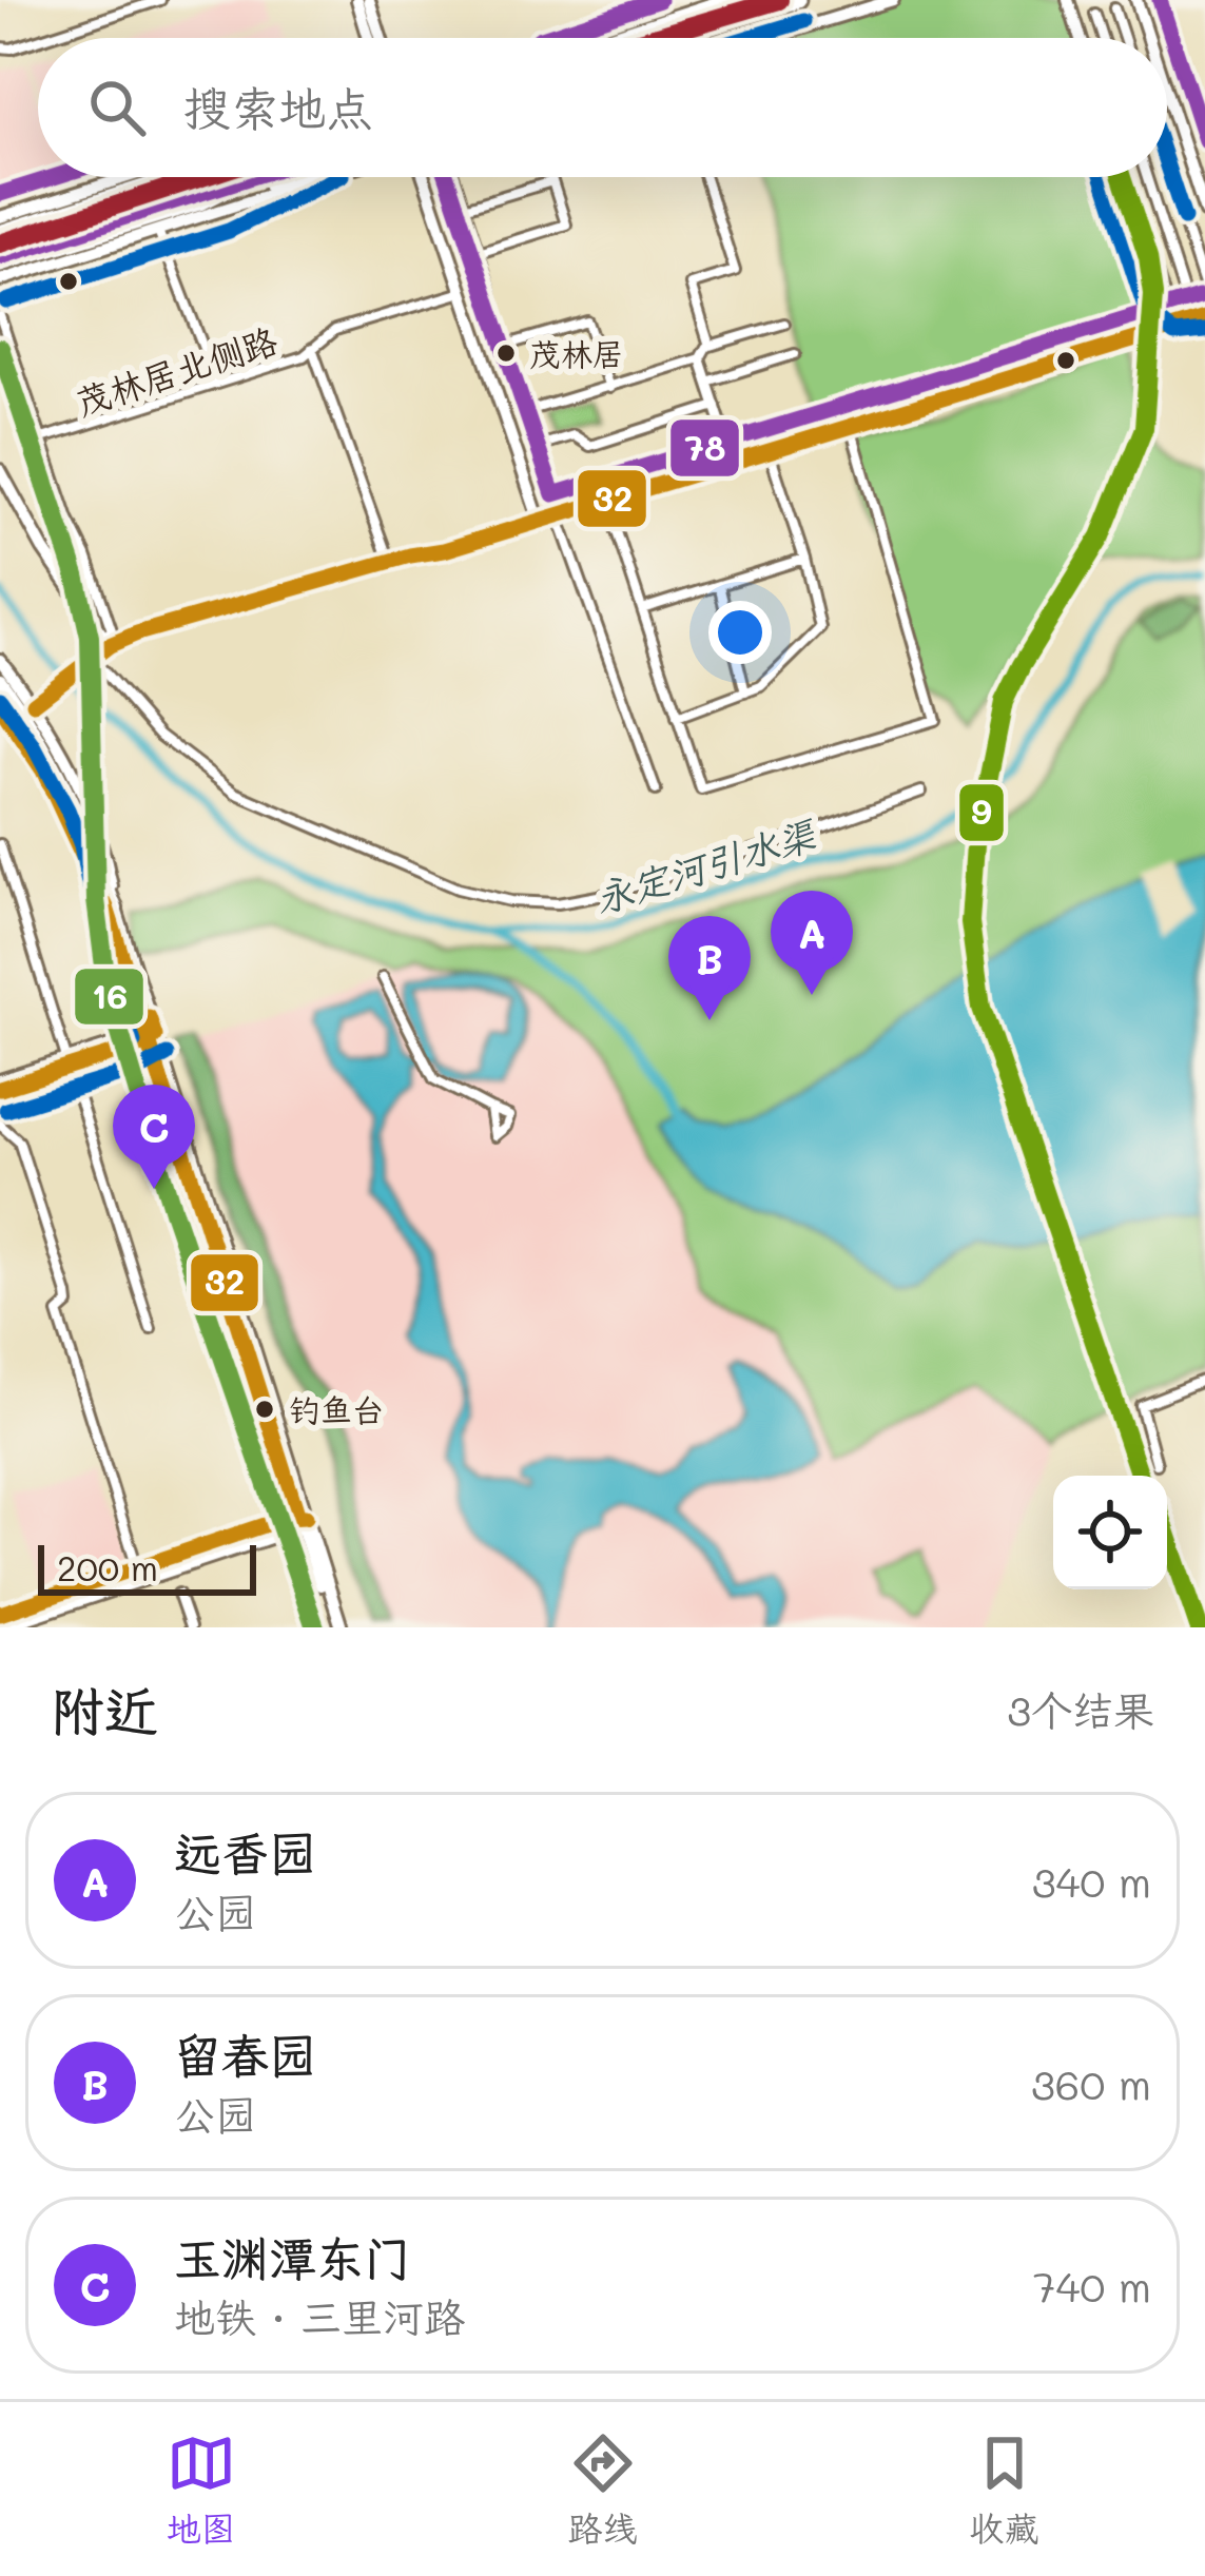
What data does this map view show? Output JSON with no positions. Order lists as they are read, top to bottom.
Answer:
{
  "streets": {
    "street": ["茂林居北侧路"]
  },
  "water": ["永定河引水渠"],
  "places": ["茂林居", "钓鱼台"],
  "lines": [
    "transit line 78",
    "transit line 9",
    "transit line 32",
    "transit line 16"
  ],
  "scale_bar": "200 m",
  "page": {
    "search": "搜索地点",
    "pins": ["A", "B", "C"],
    "scale": "200 m",
    "heading": ["附近", "3个结果"],
    "list": [
      {
        "mark": "A",
        "name": "远香园",
        "note": "公园",
        "value": "340 m"
      },
      {
        "mark": "B",
        "name": "留春园",
        "note": "公园",
        "value": "360 m"
      },
      {
        "mark": "C",
        "name": "玉渊潭东门",
        "note": "地铁 · 三里河路",
        "value": "740 m"
      }
    ],
    "nav": ["地图", "路线", "收藏"]
  }
}
